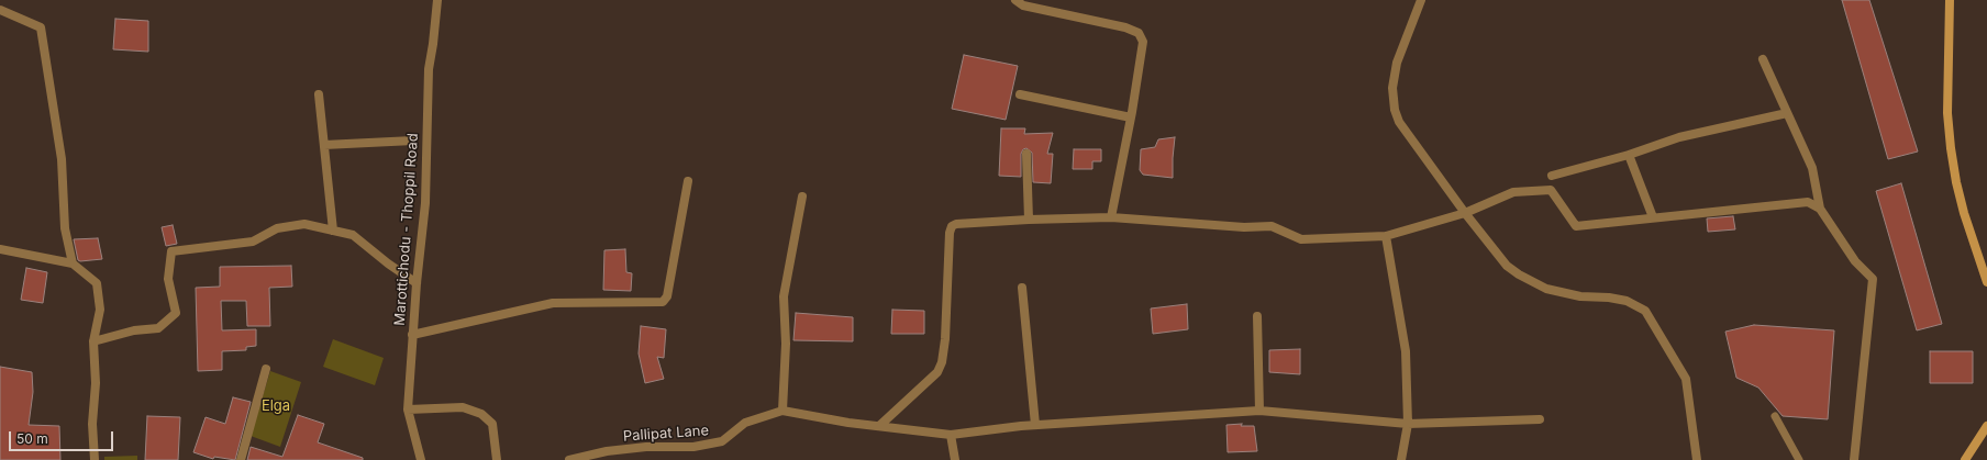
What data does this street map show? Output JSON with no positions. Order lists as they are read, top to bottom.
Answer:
{
  "streets": {
    "street": ["Marottichodu - Thoppil Road", "Pallipat Lane"]
  },
  "parks": ["Elga"],
  "scale_bar": "50 m"
}
